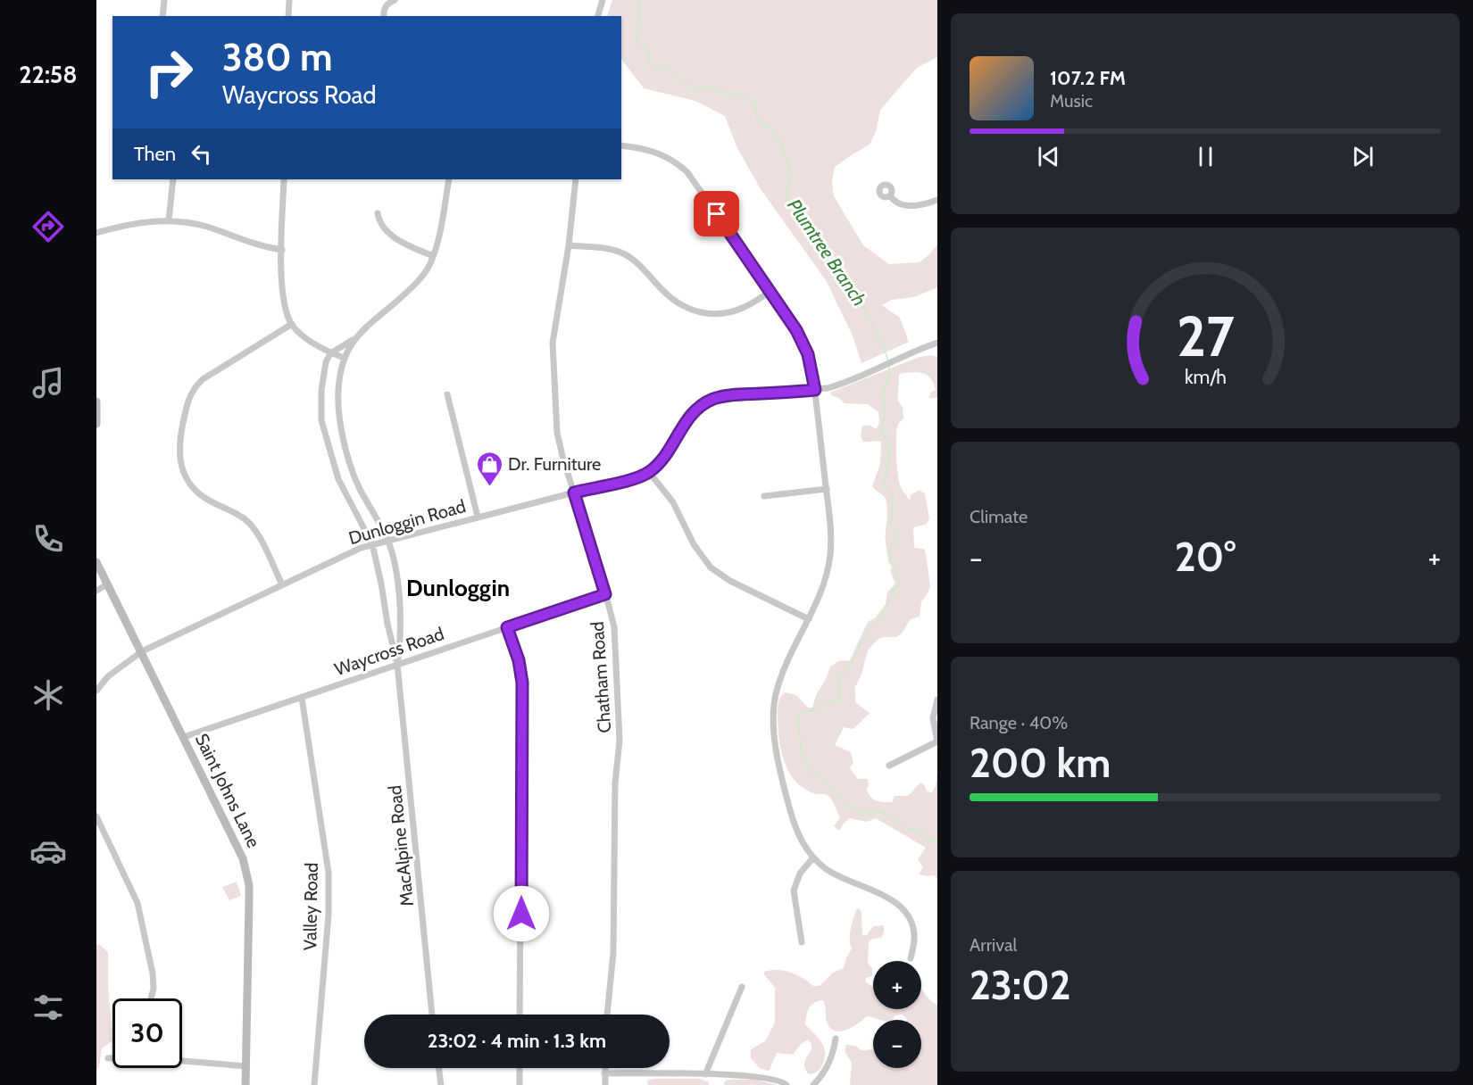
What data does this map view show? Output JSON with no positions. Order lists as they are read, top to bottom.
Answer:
{
  "streets": {
    "street": [
      "Dunloggin Road",
      "Waycross Road",
      "Chatham Road",
      "Saint Johns Lane",
      "MacAlpine Road",
      "Valley Road"
    ]
  },
  "crossings": [
    ["Dunloggin Road", "Chatham Road"],
    ["Dunloggin Road", "Saint Johns Lane"],
    ["Dunloggin Road", "MacAlpine Road"],
    ["Waycross Road", "Chatham Road"],
    ["Waycross Road", "Saint Johns Lane"],
    ["Waycross Road", "MacAlpine Road"],
    ["Waycross Road", "Valley Road"]
  ],
  "districts": ["Dunloggin"],
  "water": ["Plumtree Branch"],
  "places": {
    "shop": ["Dr. Furniture"]
  },
  "page": {
    "tabs": "22:58",
    "turn": ["380 m", "Waycross Road"],
    "song": ["107.2 FM", "Music"],
    "then": "Then",
    "tile": [
      "Climate",
      ["Range · 40%", "200 km"],
      ["Arrival", "23:02"]
    ],
    "heat": ["−", "20°", "+"],
    "map_buttons": ["+", "−"],
    "limit": "30",
    "trip": "23:02 · 4 min · 1.3 km",
    "gauge": ["27", "km/h"]
  }
}
